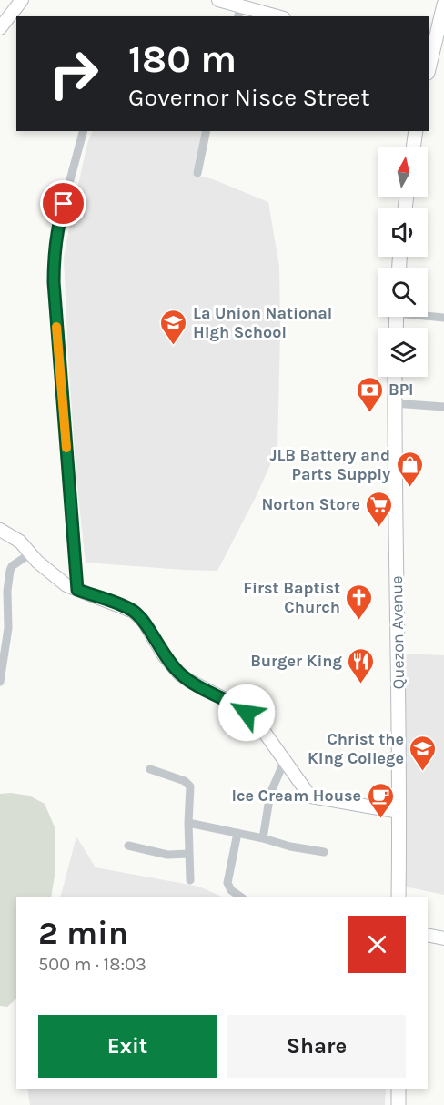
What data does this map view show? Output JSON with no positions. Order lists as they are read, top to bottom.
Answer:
{
  "streets": {
    "main road": ["Quezon Avenue"]
  },
  "places": {
    "school or university": ["La Union National High School", "Christ the King College"],
    "bank": ["BPI"],
    "shop": ["JLB Battery and Parts Supply"],
    "supermarket": ["Norton Store"],
    "church": ["First Baptist Church"],
    "restaurant": ["Burger King"],
    "cafe": ["Ice Cream House"]
  },
  "north": "top",
  "page": {
    "turn": ["180 m", "Governor Nisce Street"],
    "heading": ["2 min", "500 m · 18:03"],
    "buttons": ["Exit", "Share"]
  }
}
